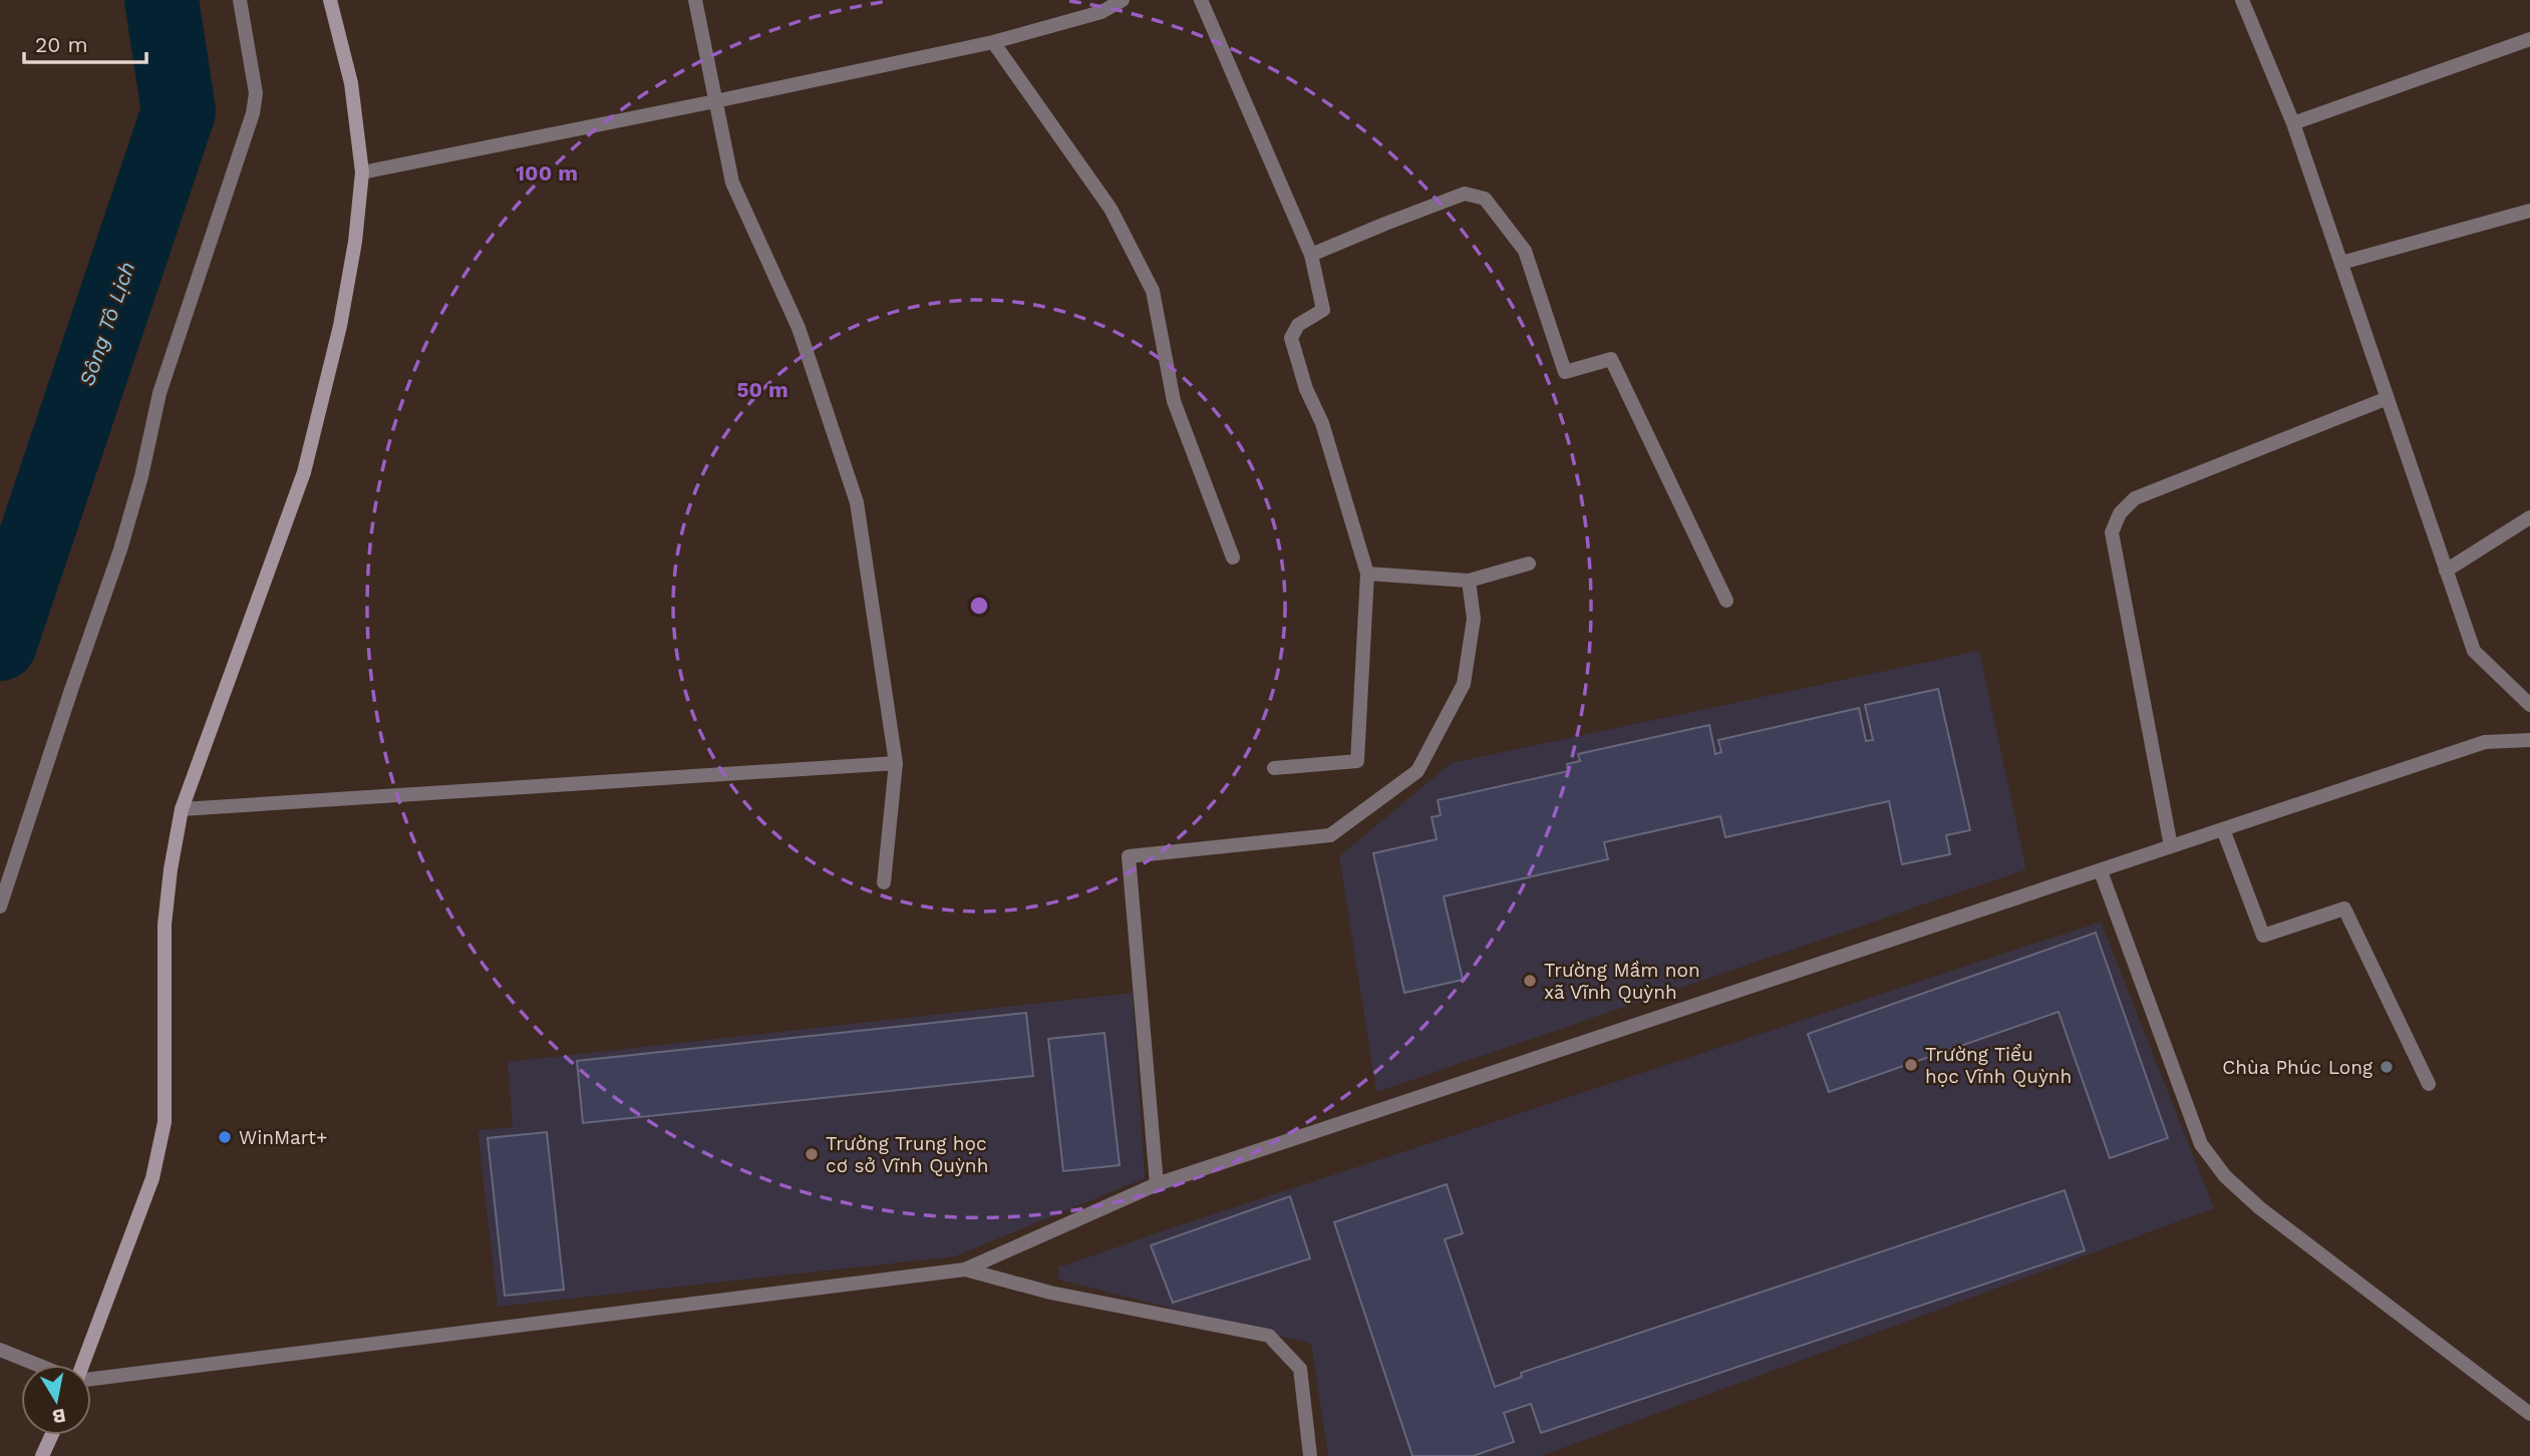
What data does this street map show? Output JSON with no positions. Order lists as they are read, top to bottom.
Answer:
{
  "water": ["Sông Tô Lịch"],
  "places": [
    "Trường Mầm non xã Vĩnh Quỳnh",
    "Trường Tiểu học Vĩnh Quỳnh",
    "Chùa Phúc Long",
    "WinMart+",
    "Trường Trung học cơ sở Vĩnh Quỳnh"
  ],
  "scale_bar": "20 m",
  "north": "bottom",
  "rings": ["100 m", "50 m"]
}
